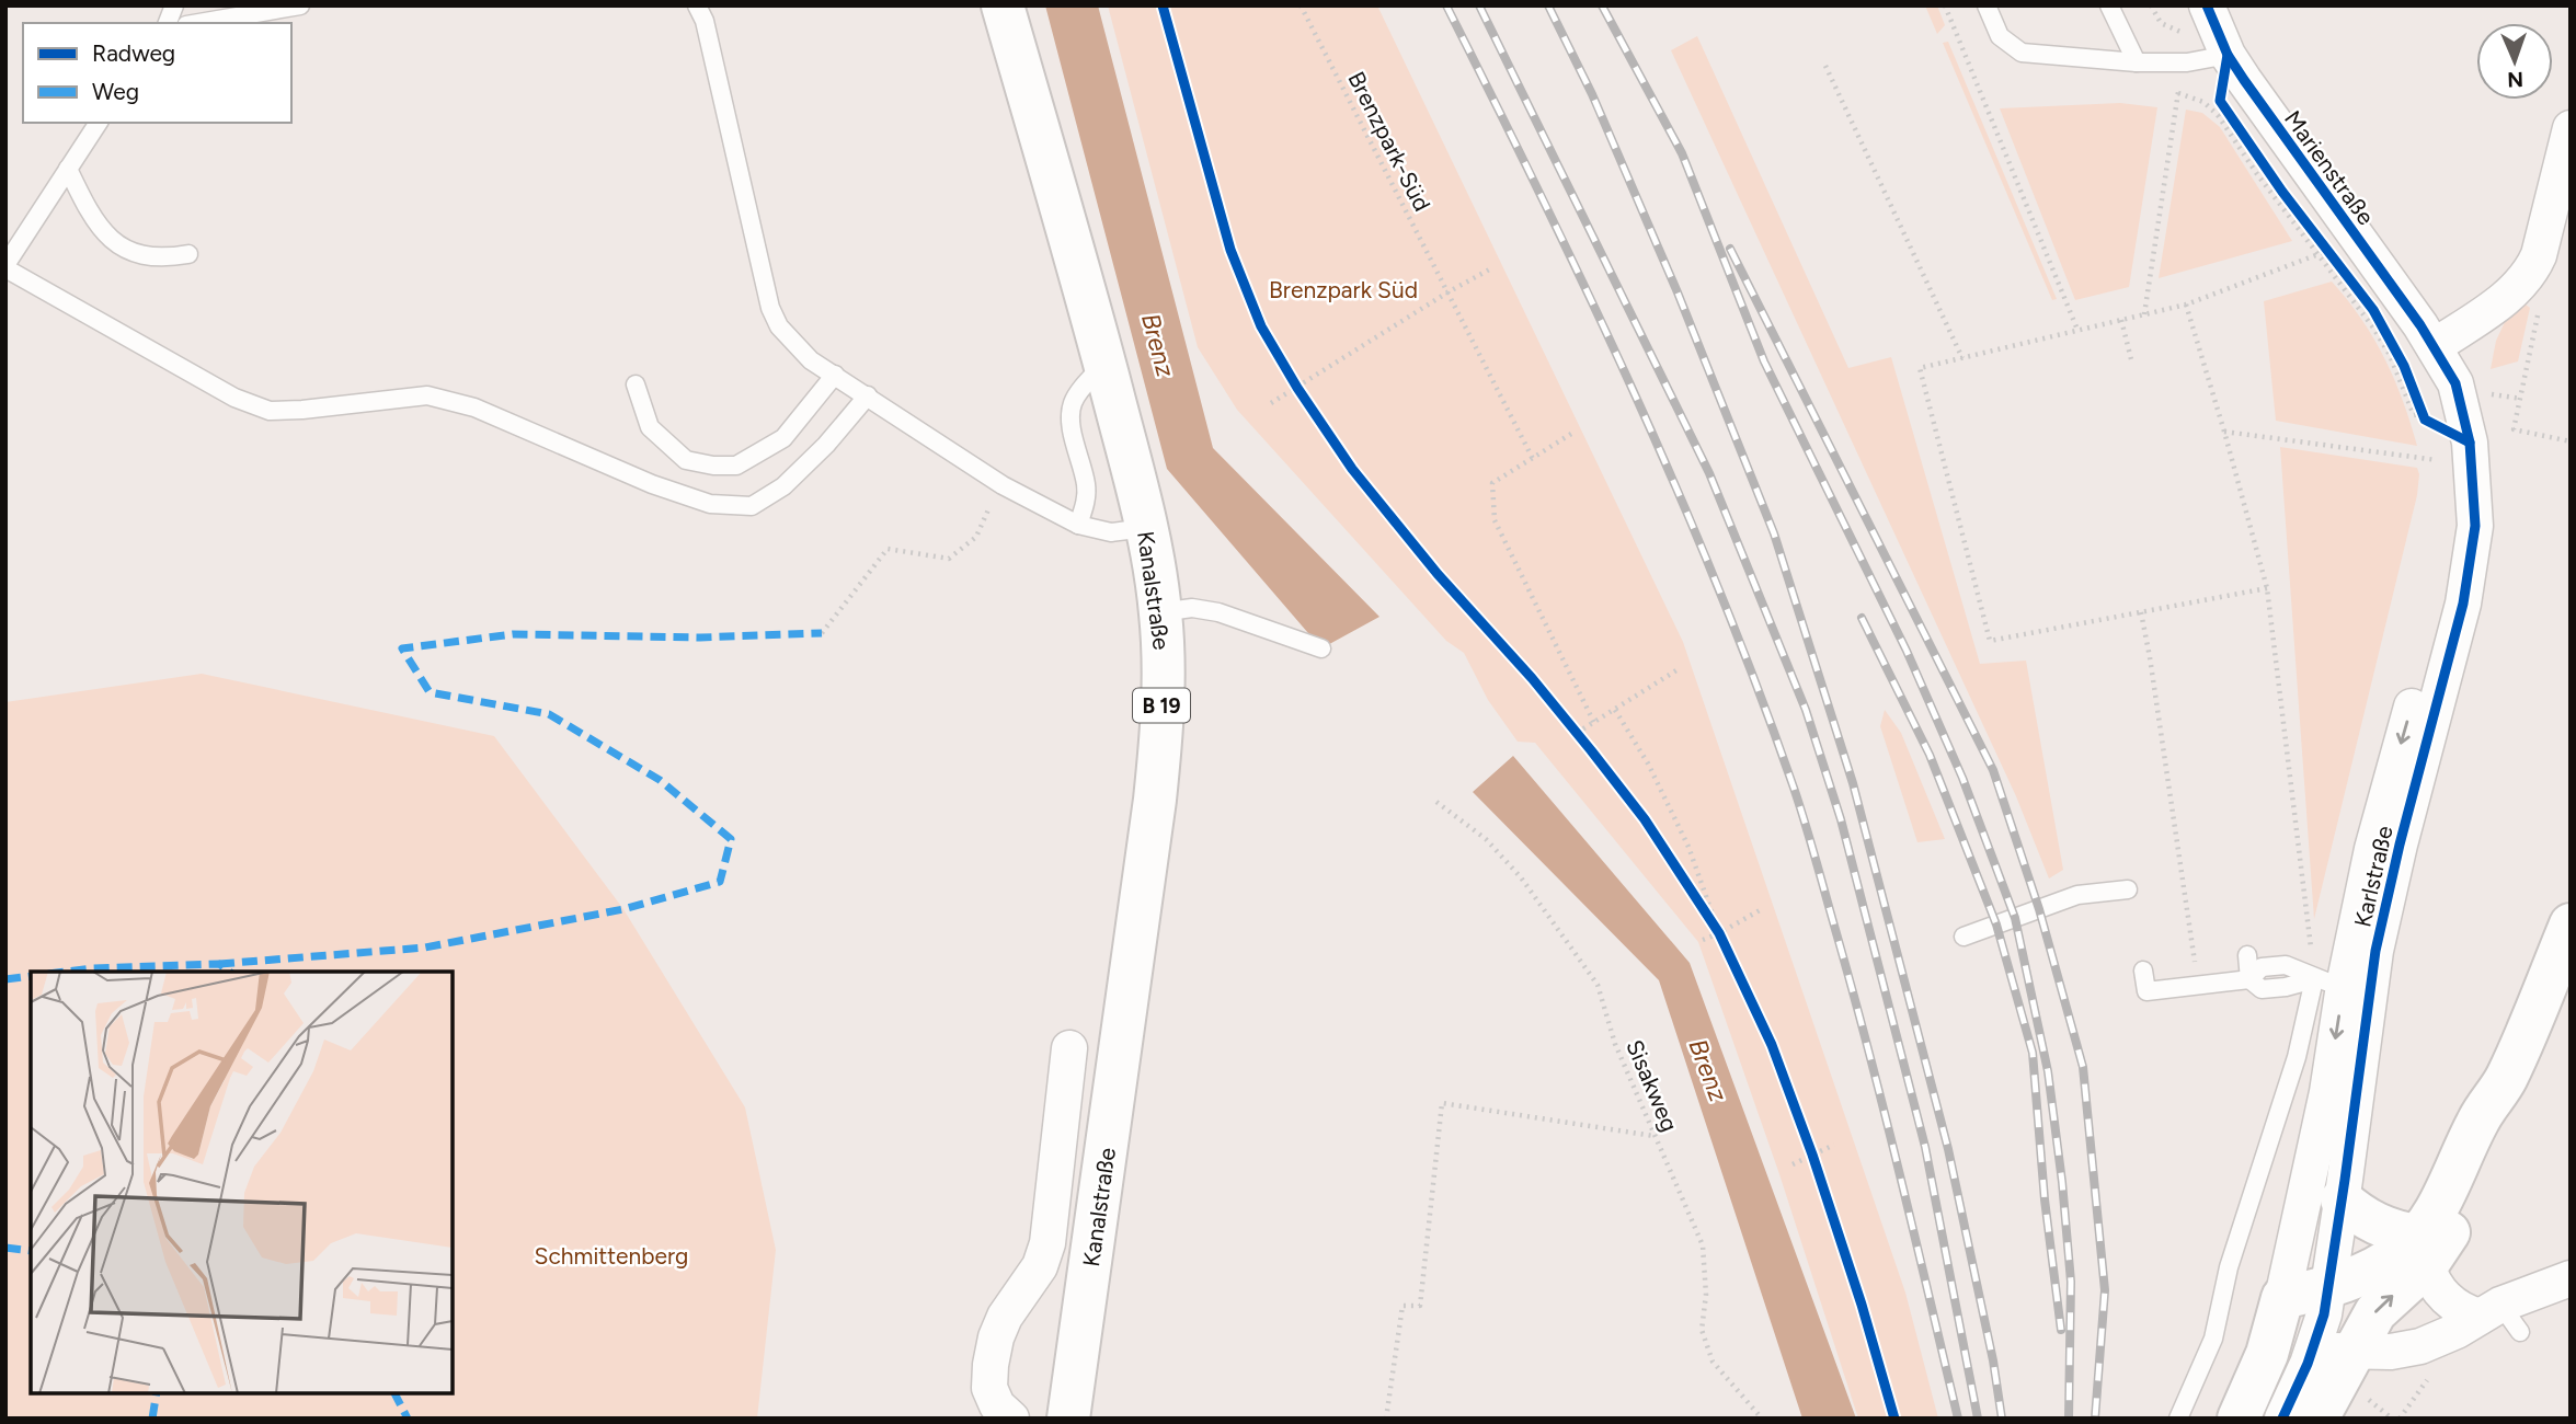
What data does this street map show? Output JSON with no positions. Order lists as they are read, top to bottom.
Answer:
{
  "streets": {
    "main road": ["Kanalstraße", "B 19"],
    "street": ["Marienstraße", "Karlstraße"],
    "path": ["Brenzpark-Süd", "Sisakweg"]
  },
  "crossings": [
    ["Marienstraße", "Karlstraße"]
  ],
  "water": ["Brenz"],
  "parks": ["Brenzpark Süd", "Schmittenberg"],
  "legend": ["Radweg", "Weg"],
  "north": "bottom"
}
